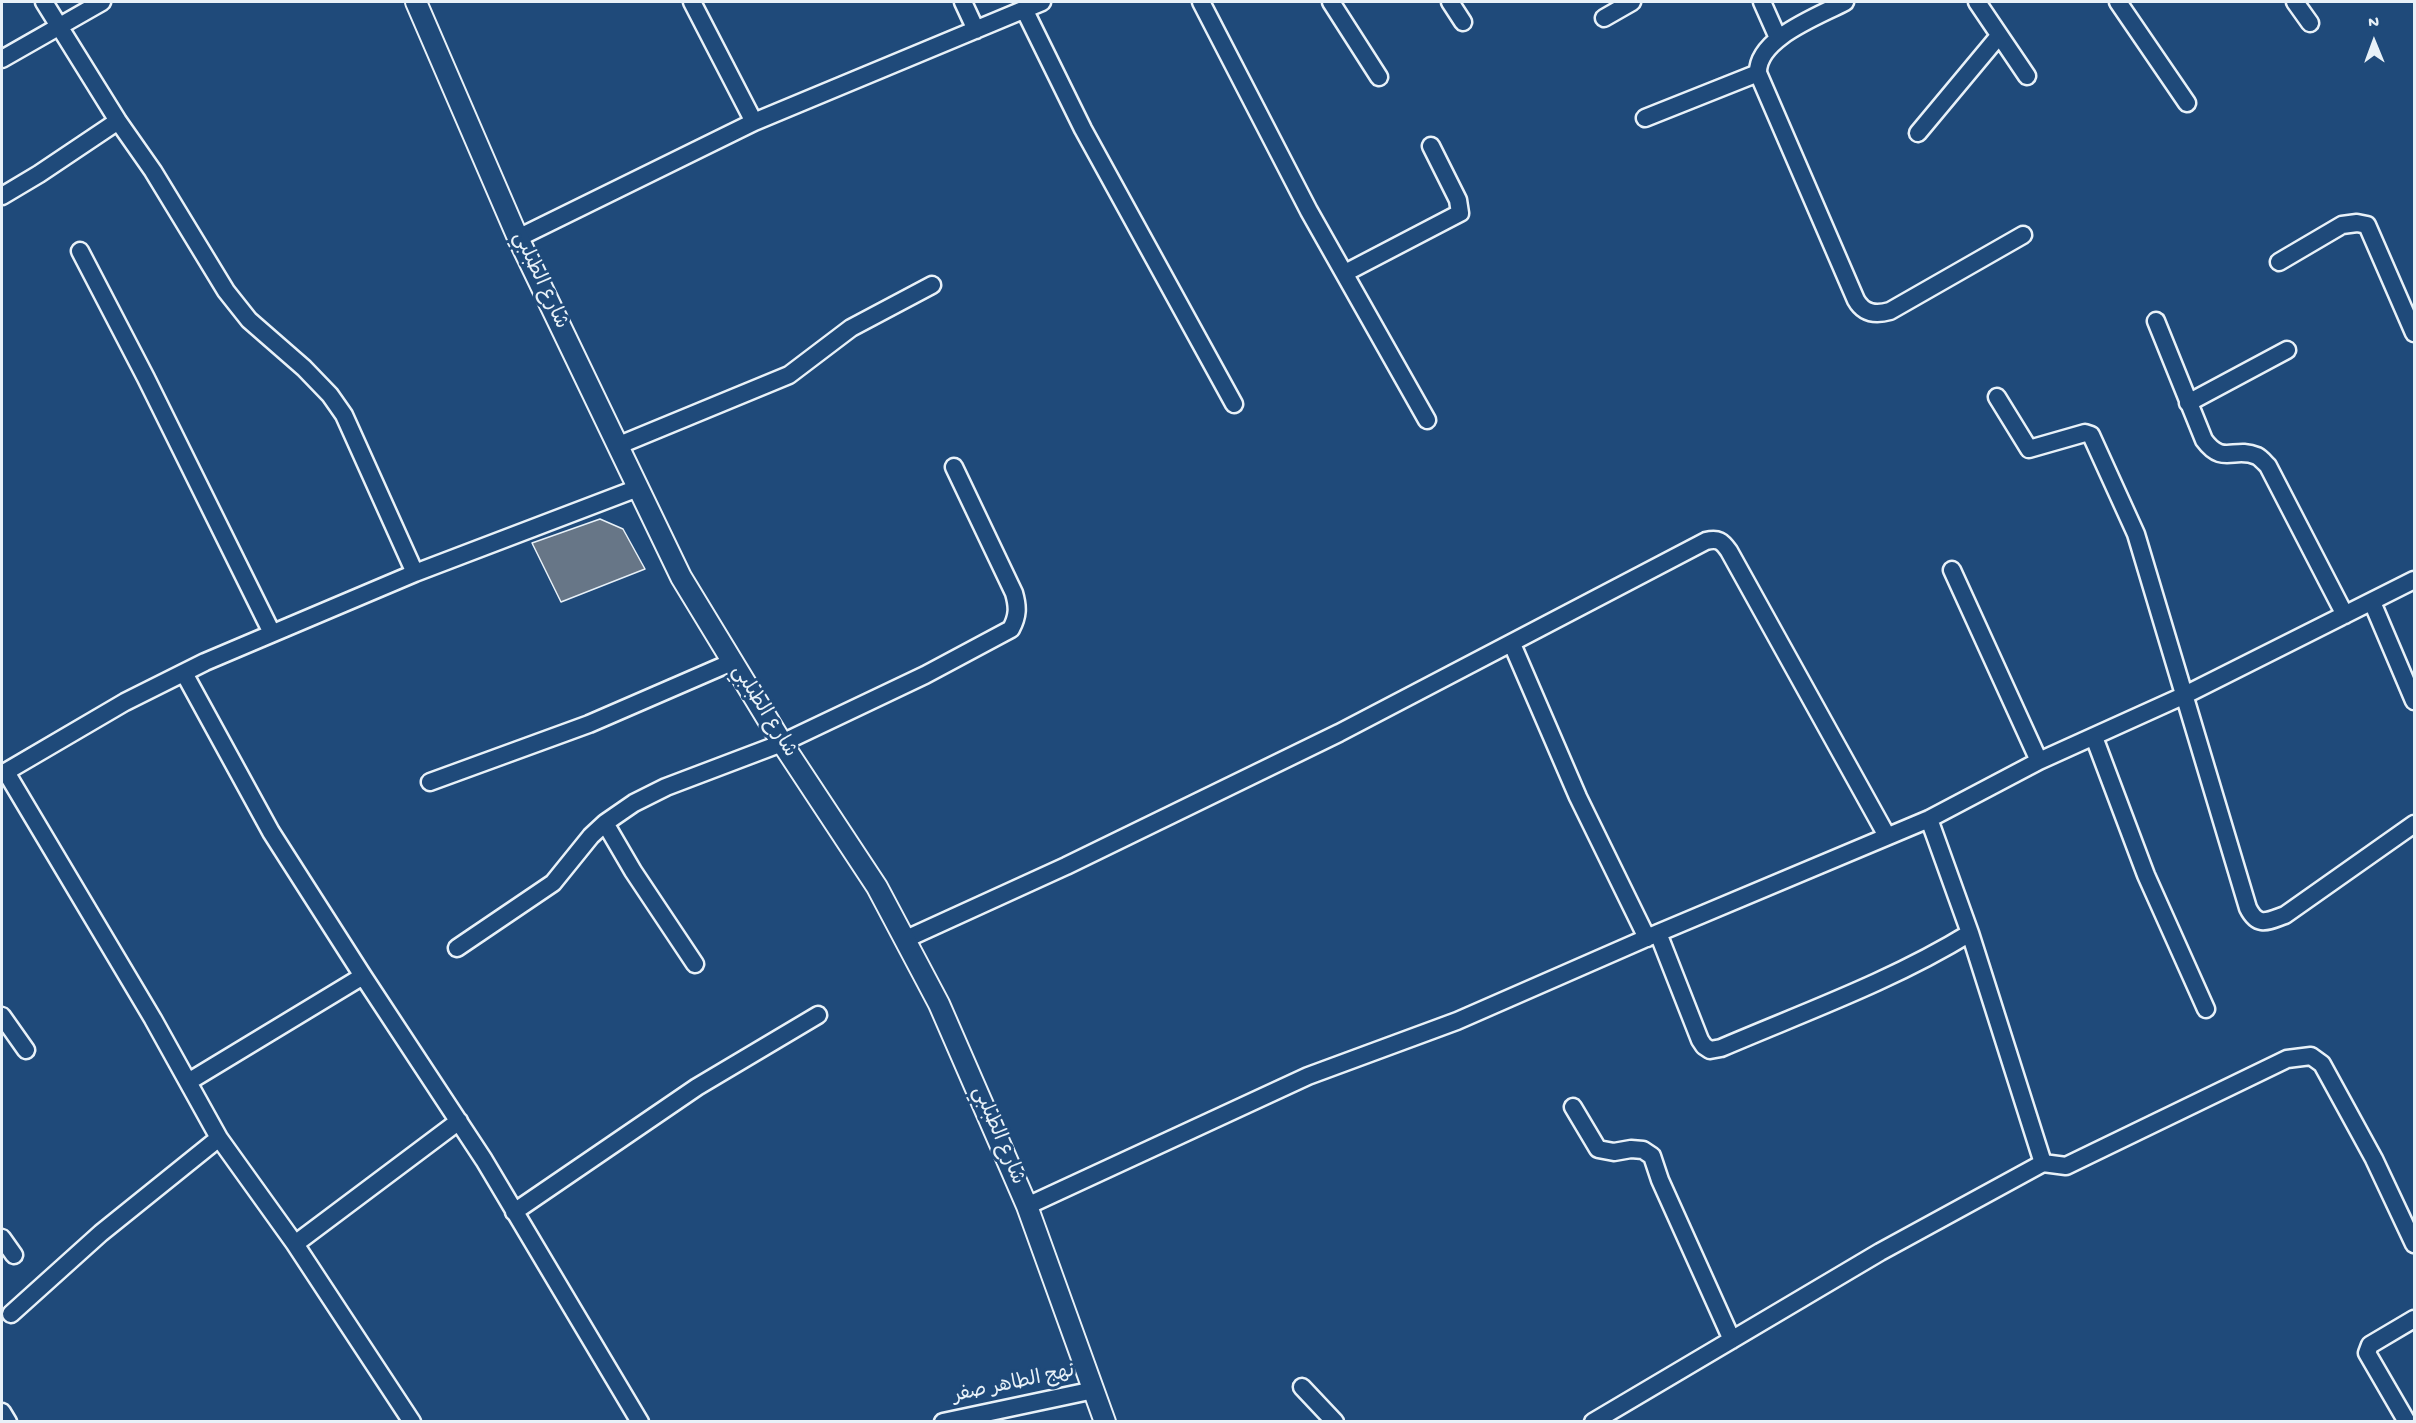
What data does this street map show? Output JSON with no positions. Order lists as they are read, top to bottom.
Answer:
{
  "streets": {
    "street": ["شارع الطبلبي", "نهج الطاهر صفر"]
  },
  "crossings": [
    ["شارع الطبلبي", "نهج الطاهر صفر"]
  ],
  "north": "top"
}
